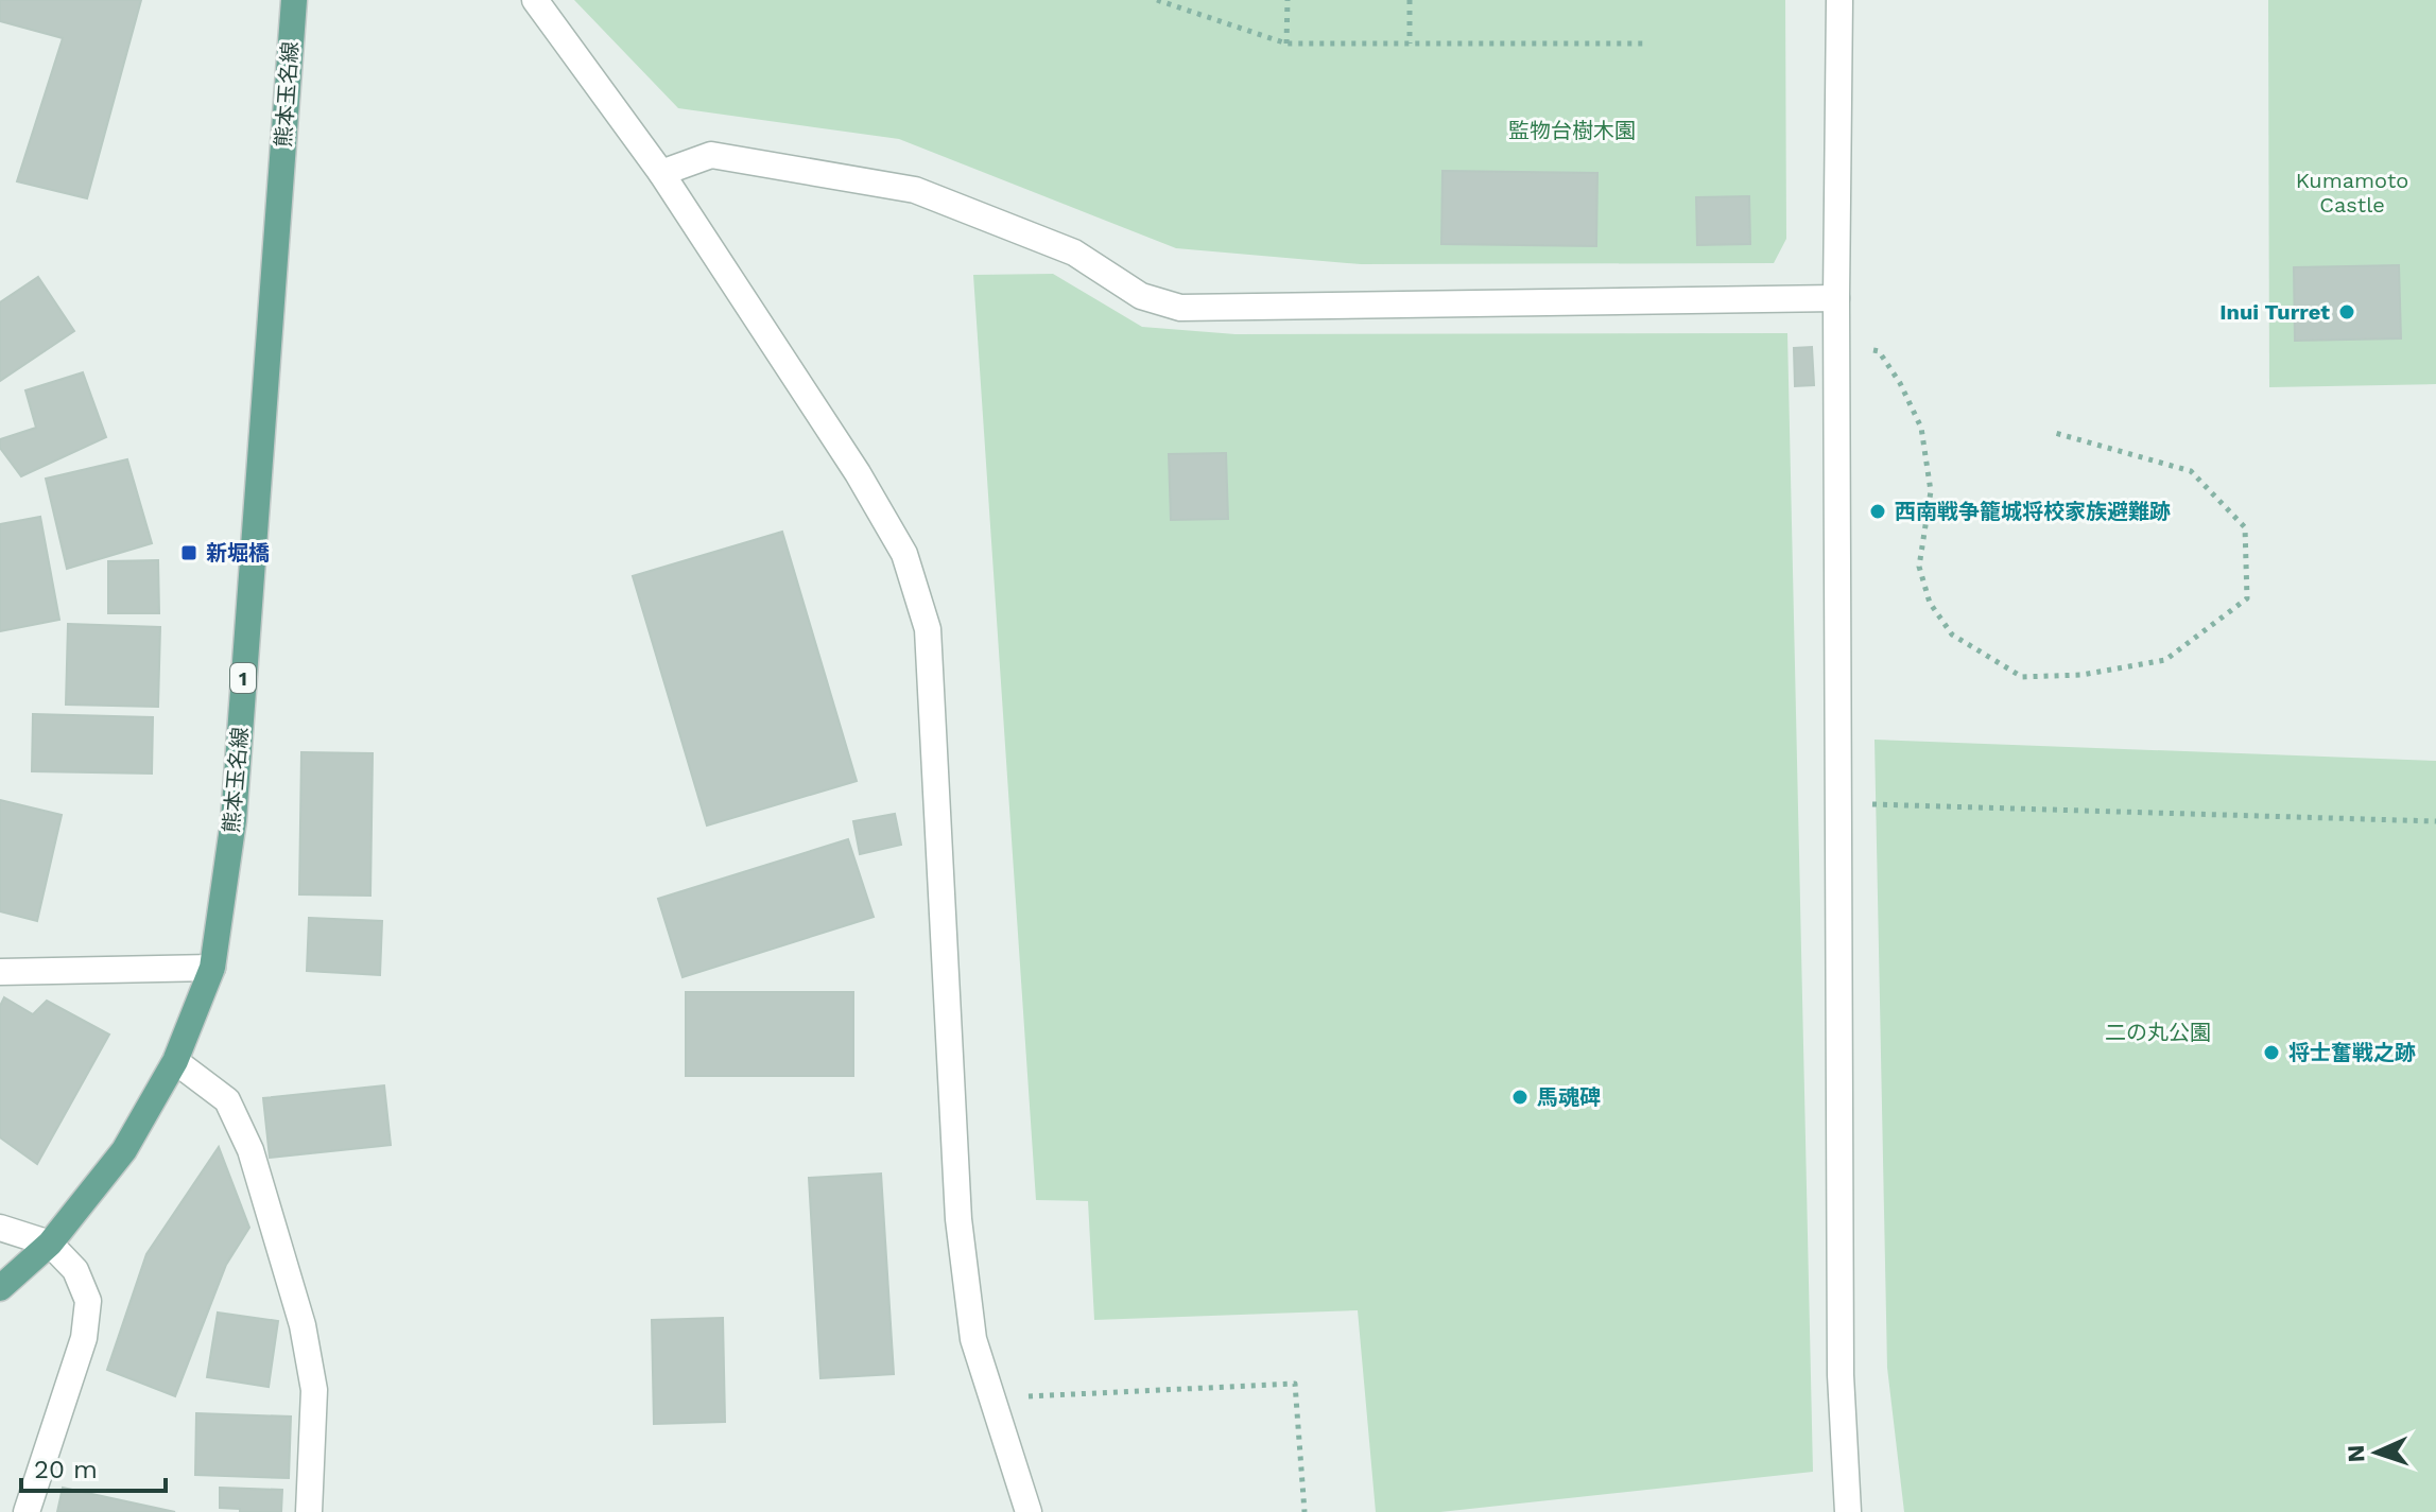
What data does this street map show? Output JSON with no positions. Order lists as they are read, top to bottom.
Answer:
{
  "streets": {
    "main road": ["熊本玉名線", "1"]
  },
  "parks": ["監物台樹木園", "Kumamoto Castle", "二の丸公園"],
  "places": {
    "other": [
      "Inui Turret",
      "西南戦争籠城将校家族避難跡",
      "将士奮戦之跡",
      "馬魂碑"
    ],
    "transit": ["新堀橋"]
  },
  "scale_bar": "20 m",
  "north": "left"
}
